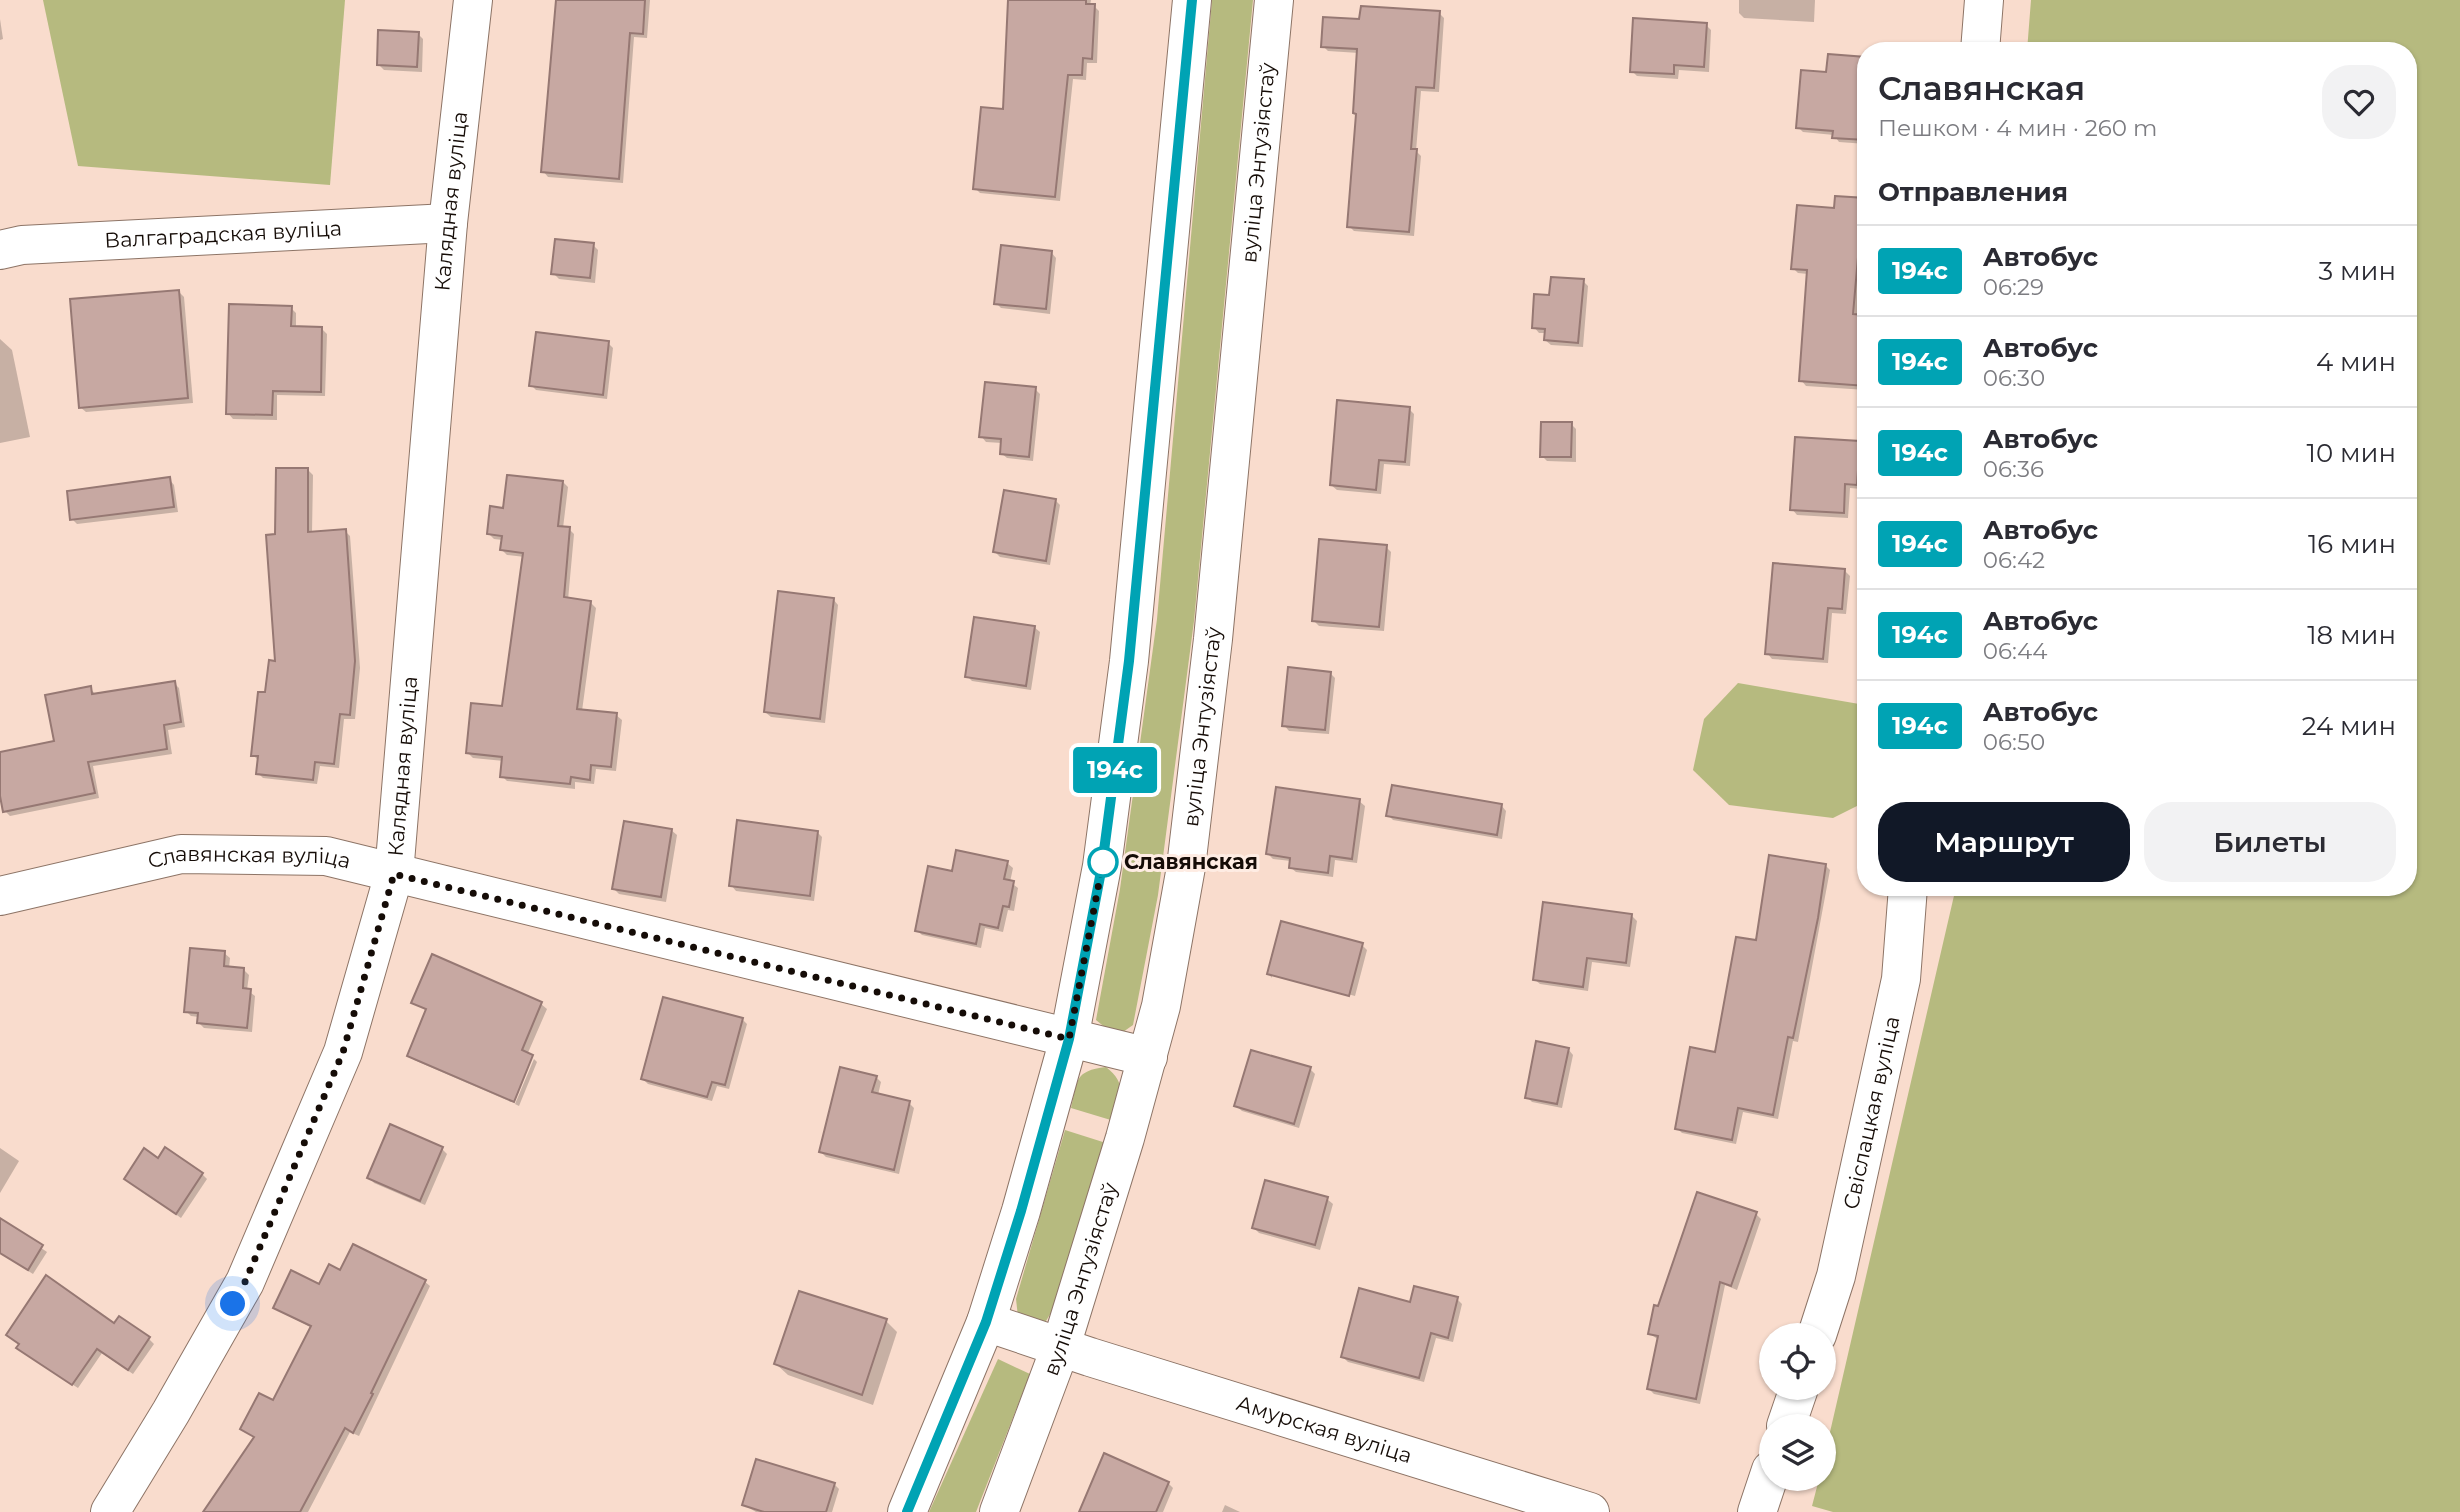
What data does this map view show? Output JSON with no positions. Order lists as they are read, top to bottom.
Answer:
{
  "streets": {
    "street": [
      "вуліца Энтузіястаў",
      "Калядная вуліца",
      "Валгаградская вуліца",
      "Славянская вуліца",
      "Свіслацкая вуліца",
      "Амурская вуліца"
    ]
  },
  "crossings": [
    ["вуліца Энтузіястаў", "Славянская вуліца"],
    ["вуліца Энтузіястаў", "Амурская вуліца"],
    ["Калядная вуліца", "Валгаградская вуліца"],
    ["Калядная вуліца", "Славянская вуліца"]
  ],
  "places": ["Славянская"],
  "lines": ["bus line 194с"],
  "page": {
    "on_map": "194с",
    "heading": [
      ["Славянская", "Пешком · 4 мин · 260 m"],
      "Отправления"
    ],
    "list": [
      {
        "mark": "194с",
        "name": "Автобус",
        "note": "06:29",
        "value": "3 мин"
      },
      {
        "mark": "194с",
        "name": "Автобус",
        "note": "06:30",
        "value": "4 мин"
      },
      {
        "mark": "194с",
        "name": "Автобус",
        "note": "06:36",
        "value": "10 мин"
      },
      {
        "mark": "194с",
        "name": "Автобус",
        "note": "06:42",
        "value": "16 мин"
      },
      {
        "mark": "194с",
        "name": "Автобус",
        "note": "06:44",
        "value": "18 мин"
      },
      {
        "mark": "194с",
        "name": "Автобус",
        "note": "06:50",
        "value": "24 мин"
      }
    ],
    "buttons": ["Маршрут", "Билеты"]
  }
}
